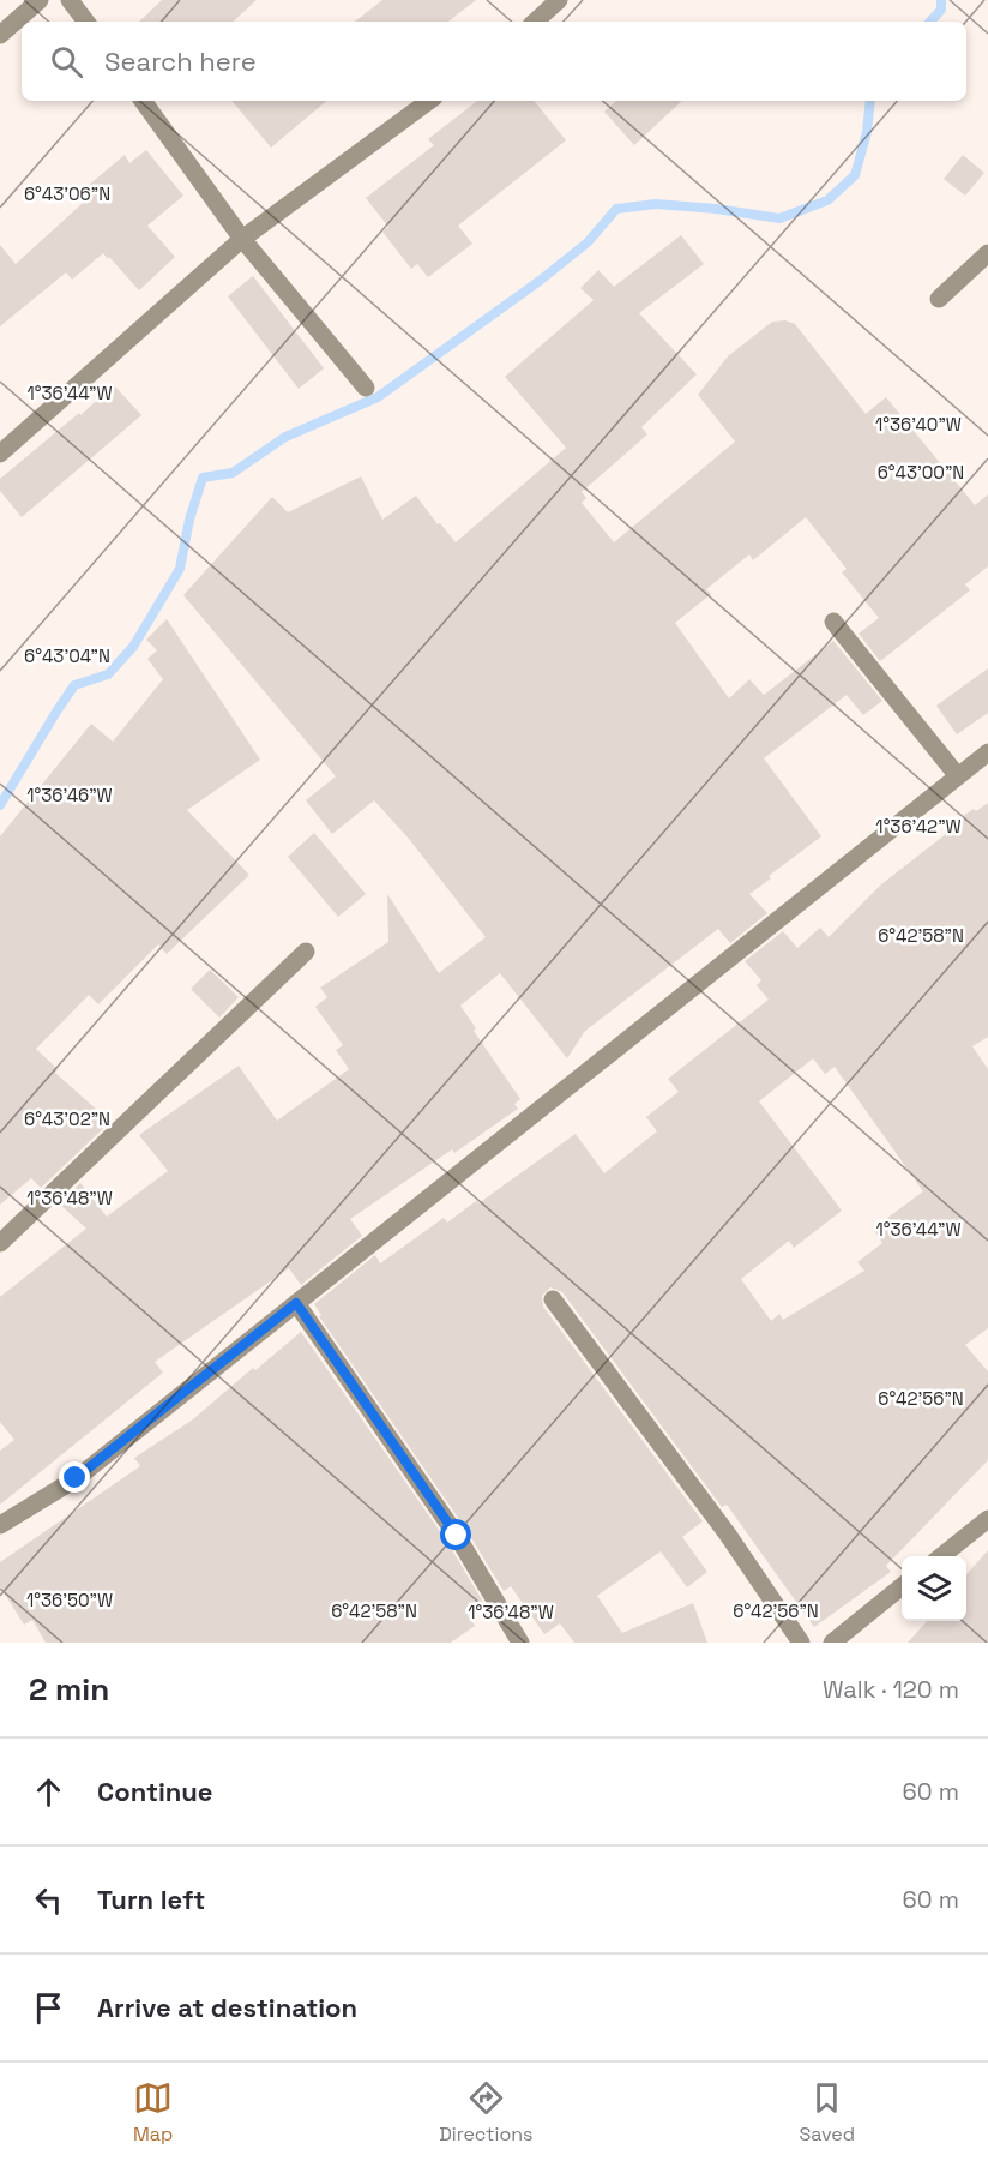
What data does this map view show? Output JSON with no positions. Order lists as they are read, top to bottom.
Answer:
{
  "page": {
    "search": "Search here",
    "heading": ["2 min", "Walk · 120 m"],
    "list": [
      ["Continue", "60 m"],
      ["Turn left", "60 m"],
      "Arrive at destination"
    ],
    "nav": ["Map", "Directions", "Saved"]
  },
  "coordinates": [
    "6°43'06\"N",
    "1°36'44\"W",
    "1°36'40\"W",
    "6°43'00\"N",
    "6°43'04\"N",
    "1°36'46\"W",
    "1°36'42\"W",
    "6°42'58\"N",
    "6°43'02\"N",
    "1°36'48\"W",
    "6°42'56\"N",
    "1°36'50\"W"
  ]
}
